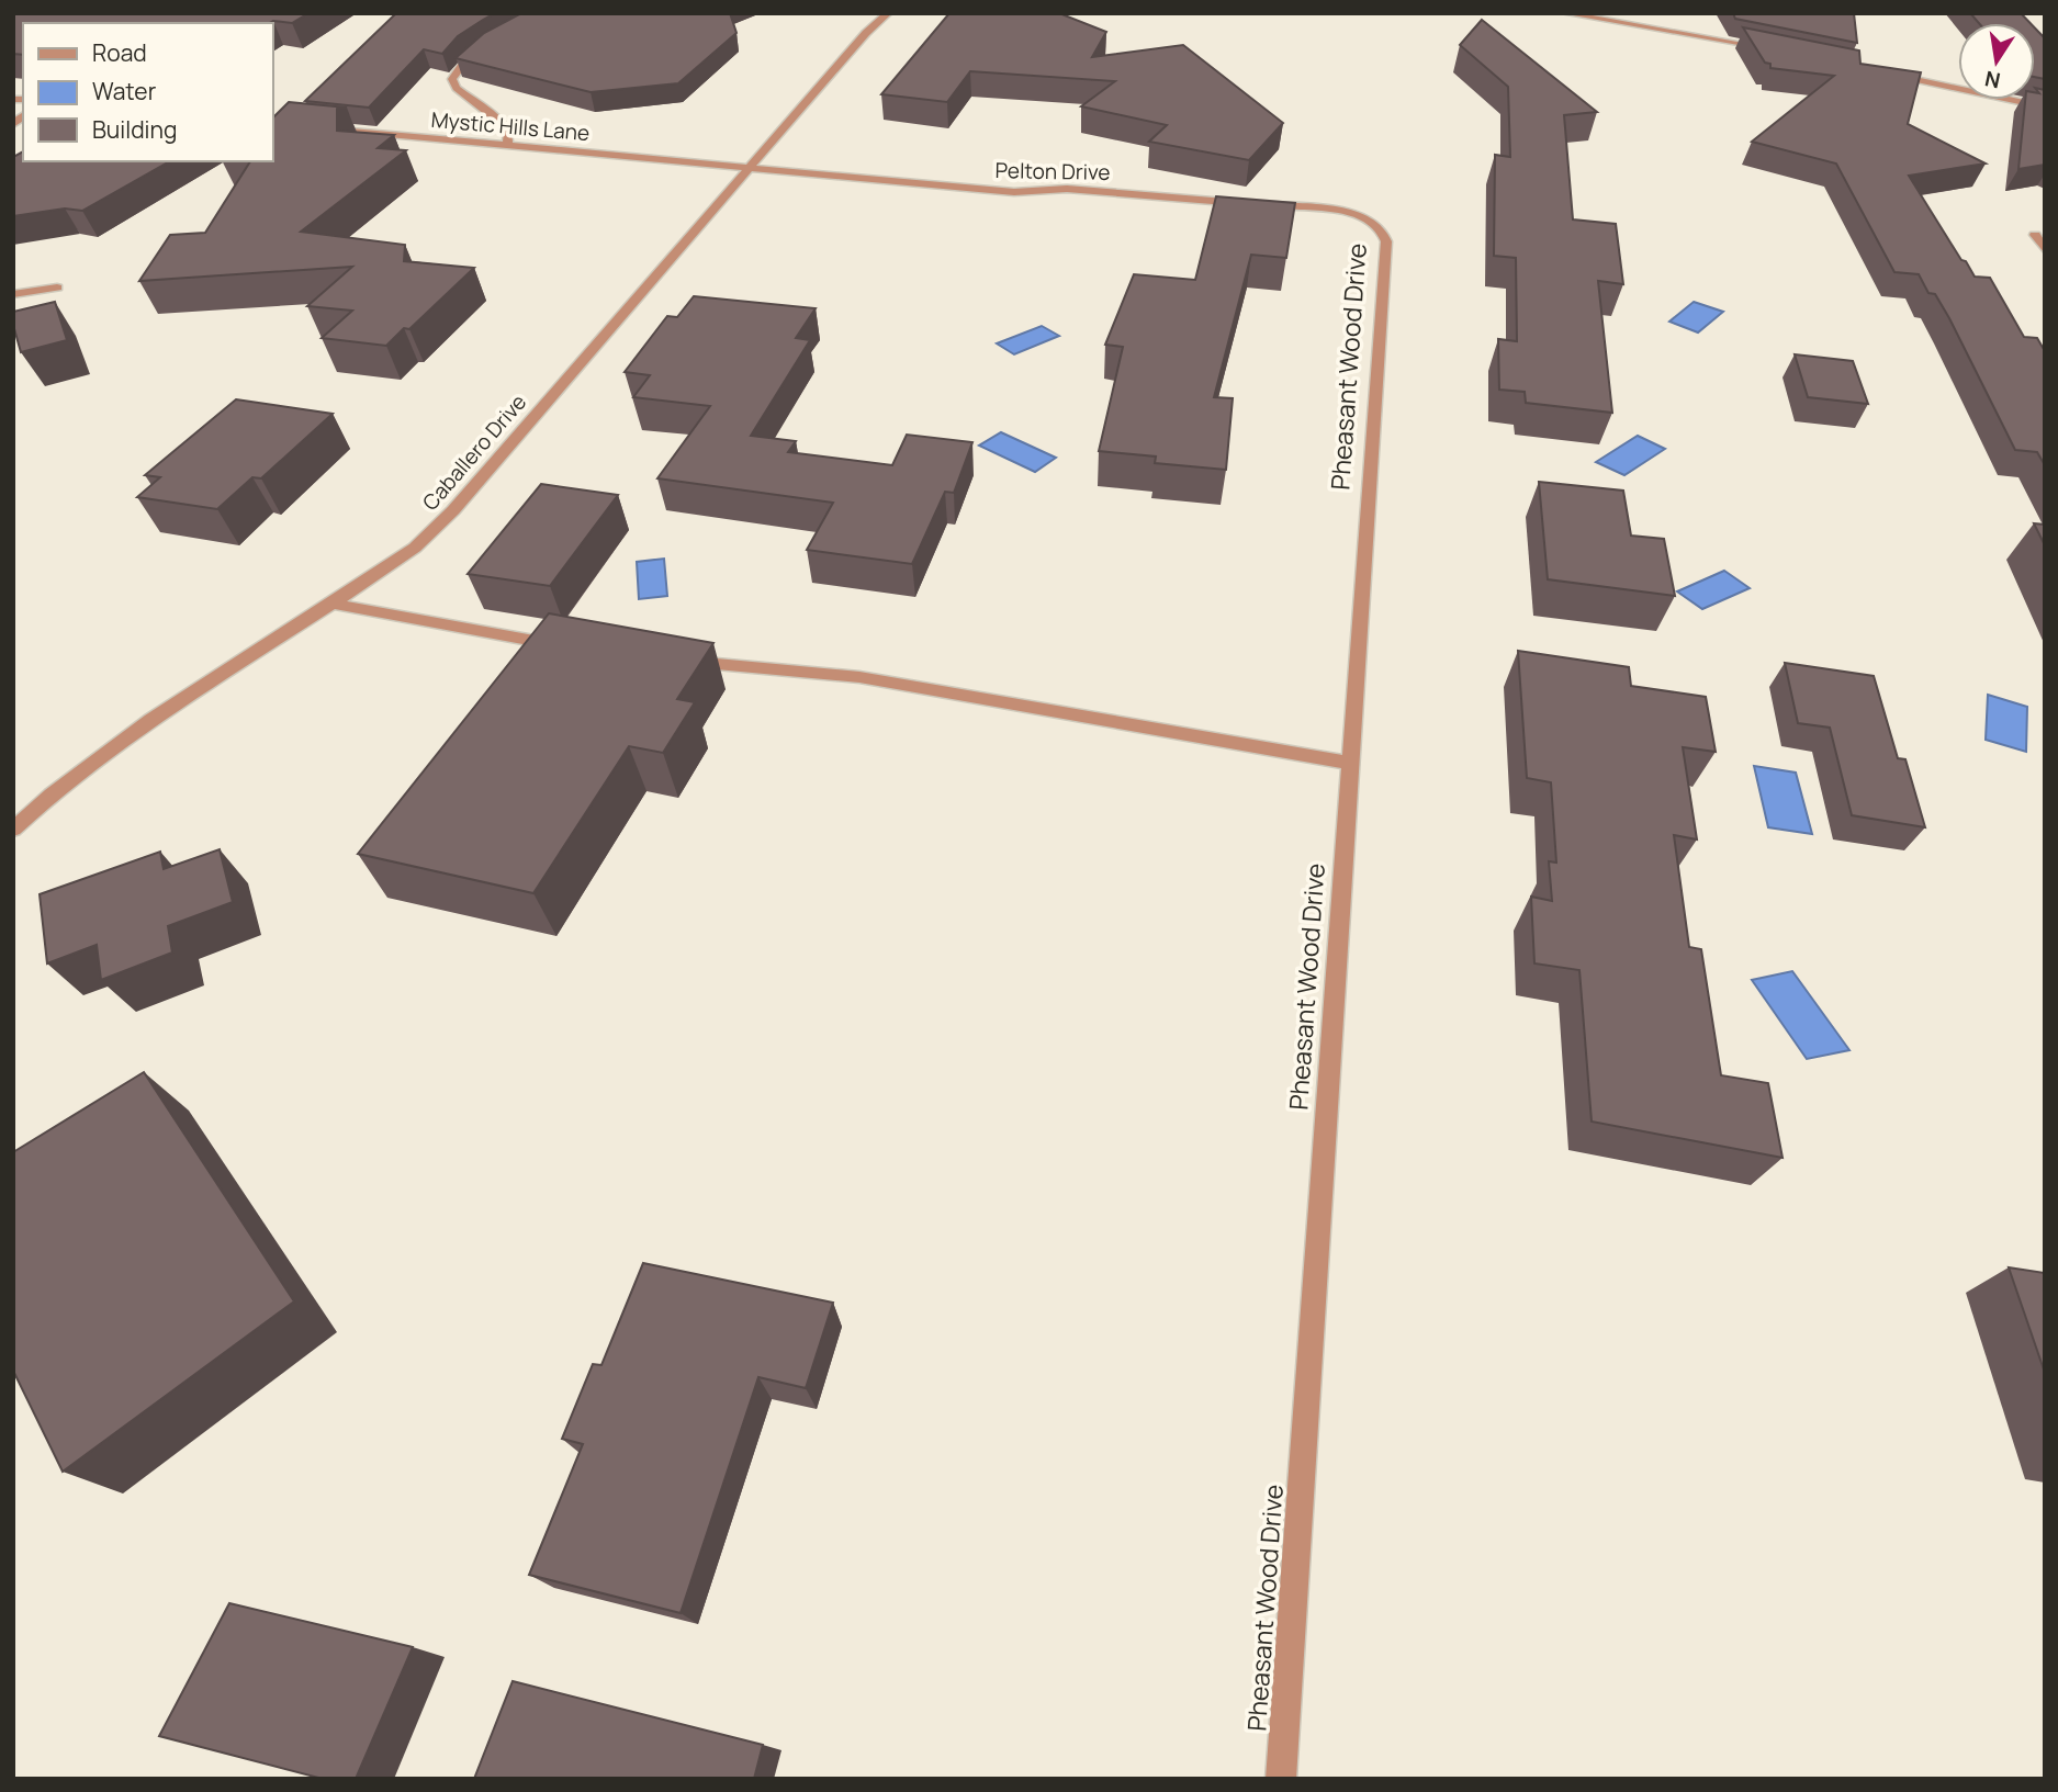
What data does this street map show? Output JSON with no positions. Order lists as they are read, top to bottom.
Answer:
{
  "streets": {
    "street": [
      "Mystic Hills Lane",
      "Pelton Drive",
      "Pheasant Wood Drive",
      "Caballero Drive"
    ]
  },
  "crossings": [
    ["Mystic Hills Lane", "Pelton Drive"],
    ["Mystic Hills Lane", "Caballero Drive"],
    ["Pelton Drive", "Caballero Drive"]
  ],
  "legend": ["Road", "Water", "Building"],
  "north": "bottom"
}
